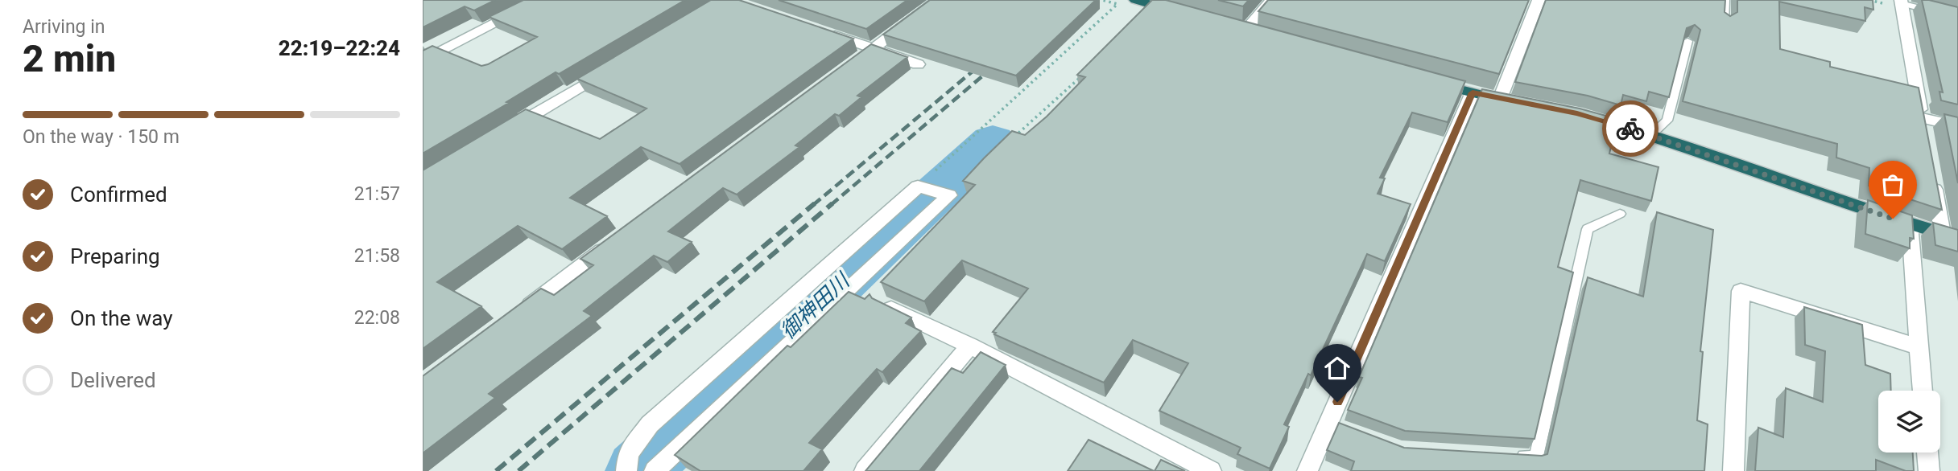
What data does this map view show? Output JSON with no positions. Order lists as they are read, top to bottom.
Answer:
{
  "water": ["御神田川"],
  "page": {
    "heading": ["2 min", "Arriving in", "22:19–22:24"],
    "bar": "On the way · 150 m",
    "list": [
      ["Confirmed", "21:57"],
      ["Preparing", "21:58"],
      ["On the way", "22:08"],
      "Delivered"
    ]
  }
}
